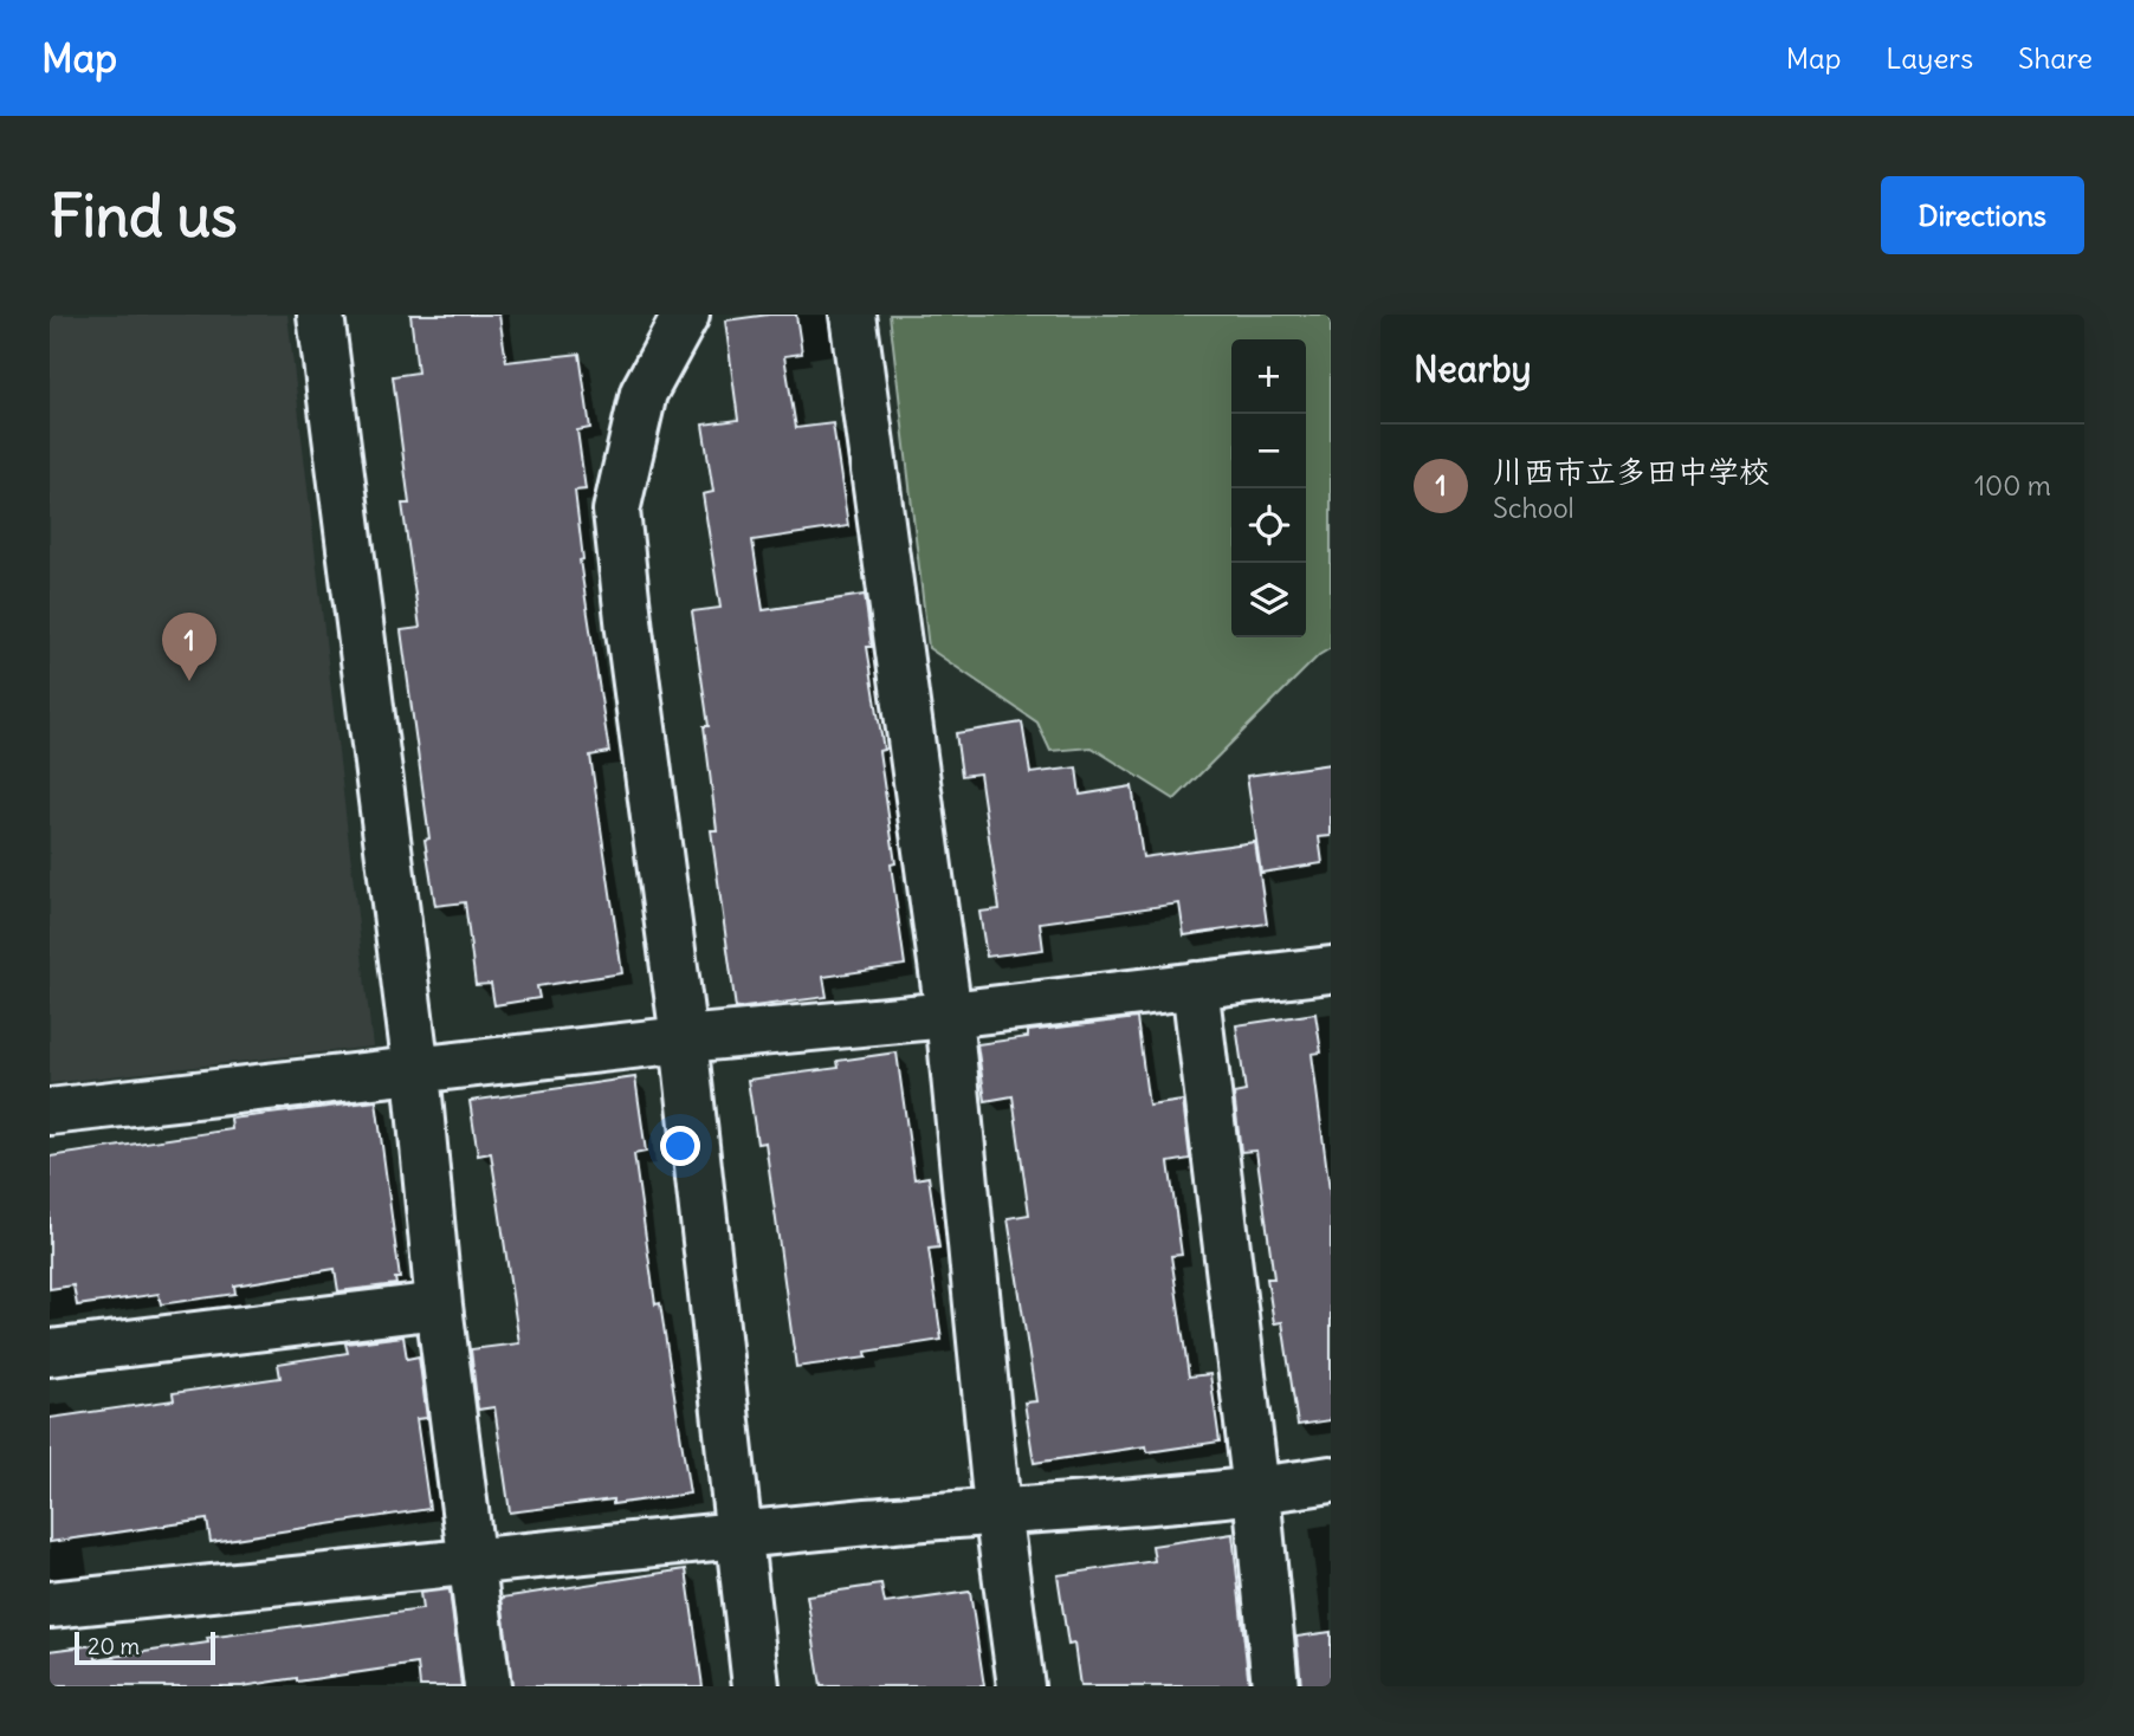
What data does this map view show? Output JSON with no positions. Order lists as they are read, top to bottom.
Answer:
{
  "scale_bar": "20 m",
  "page": {
    "header": "Map",
    "nav": ["Map", "Layers", "Share"],
    "buttons": "Directions",
    "title": "Find us",
    "heading": "Nearby",
    "map_buttons": ["+", "−"],
    "list": [
      {
        "mark": "1",
        "name": "川西市立多田中学校",
        "note": "School",
        "value": "100 m"
      }
    ],
    "pins": "1",
    "scale": "20 m"
  }
}
